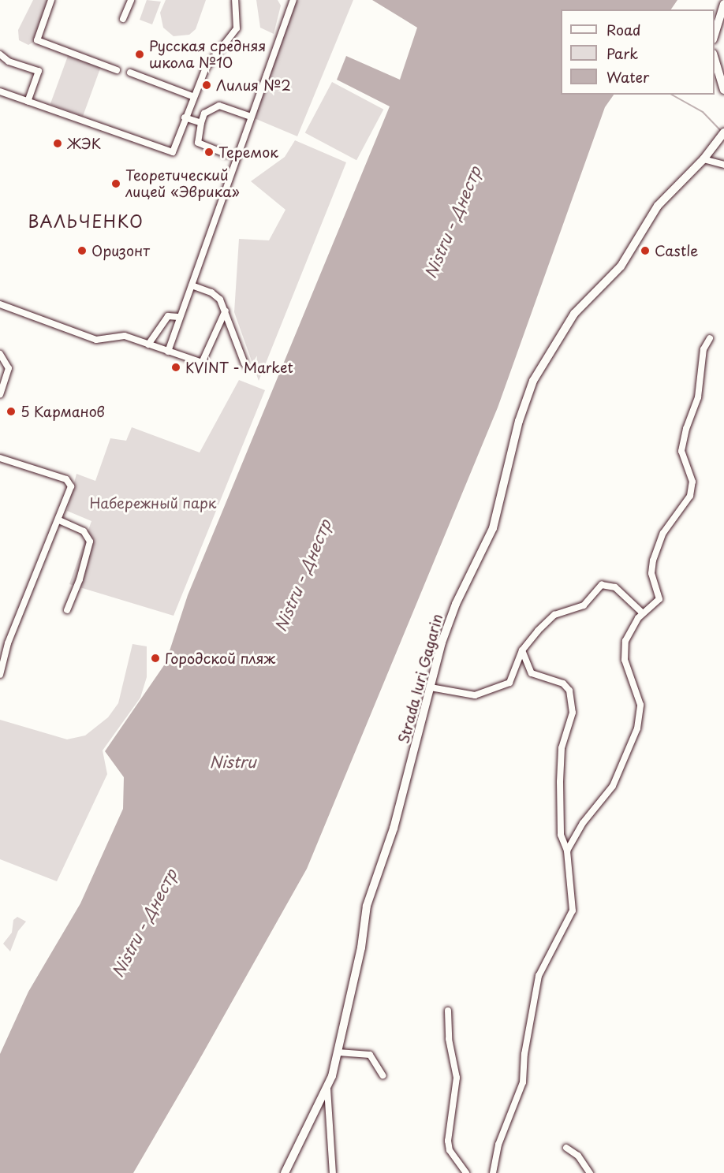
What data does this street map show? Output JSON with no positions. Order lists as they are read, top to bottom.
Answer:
{
  "streets": {
    "main road": ["Strada Iuri Gagarin"]
  },
  "districts": ["ВАЛЬЧЕНКО"],
  "water": ["Nistru - Днестр", "Nistru"],
  "parks": ["Набережный парк"],
  "places": [
    "Русская средняя школа №10",
    "Лилия №2",
    "ЖЭК",
    "Теремок",
    "Теоретический лицей «Эврика»",
    "Оризонт",
    "Castle",
    "KVINT - Market",
    "5 Карманов",
    "Городской пляж"
  ],
  "legend": ["Road", "Park", "Water"]
}
